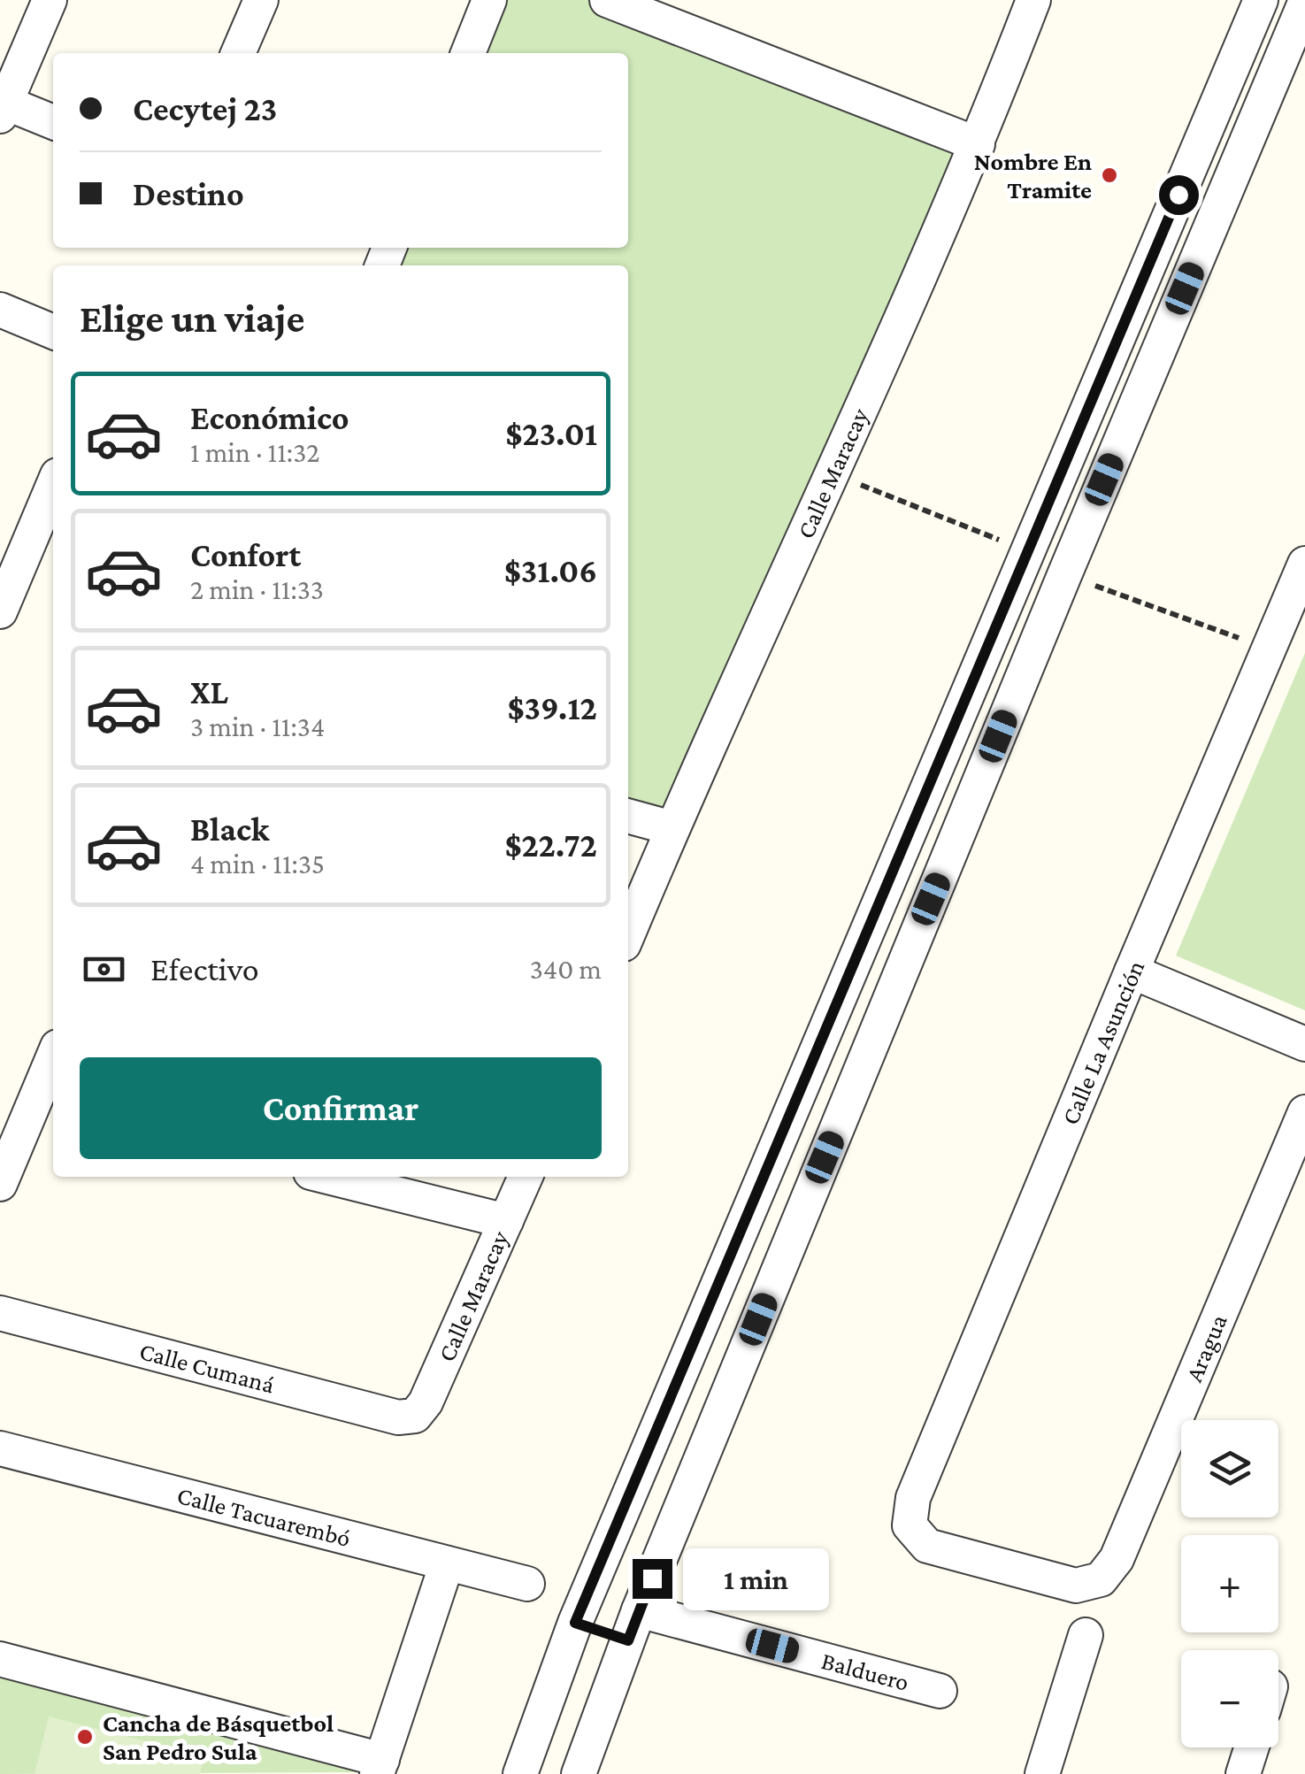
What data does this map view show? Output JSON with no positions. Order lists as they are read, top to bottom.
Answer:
{
  "streets": {
    "street": [
      "Calle Maracay",
      "Calle La Asunción",
      "Aragua",
      "Calle Cumaná",
      "Calle Tacuarembó",
      "Balduero"
    ]
  },
  "crossings": [
    ["Calle Maracay", "Calle Cumaná"],
    ["Calle La Asunción", "Aragua"]
  ],
  "places": ["Nombre En Tramite", "Cancha de Básquetbol San Pedro Sula"],
  "page": {
    "banner": ["Cecytej 23", "Destino"],
    "heading": "Elige un viaje",
    "list": [
      {
        "name": "Económico",
        "note": "1 min · 11:32",
        "value": "$23.01"
      },
      {
        "name": "Confort",
        "note": "2 min · 11:33",
        "value": "$31.06"
      },
      {
        "name": "XL",
        "note": "3 min · 11:34",
        "value": "$39.12"
      },
      {
        "name": "Black",
        "note": "4 min · 11:35",
        "value": "$22.72"
      }
    ],
    "pay": ["Efectivo", "340 m"],
    "buttons": "Confirmar",
    "map_buttons": ["+", "−"],
    "bubble": "1 min"
  }
}
